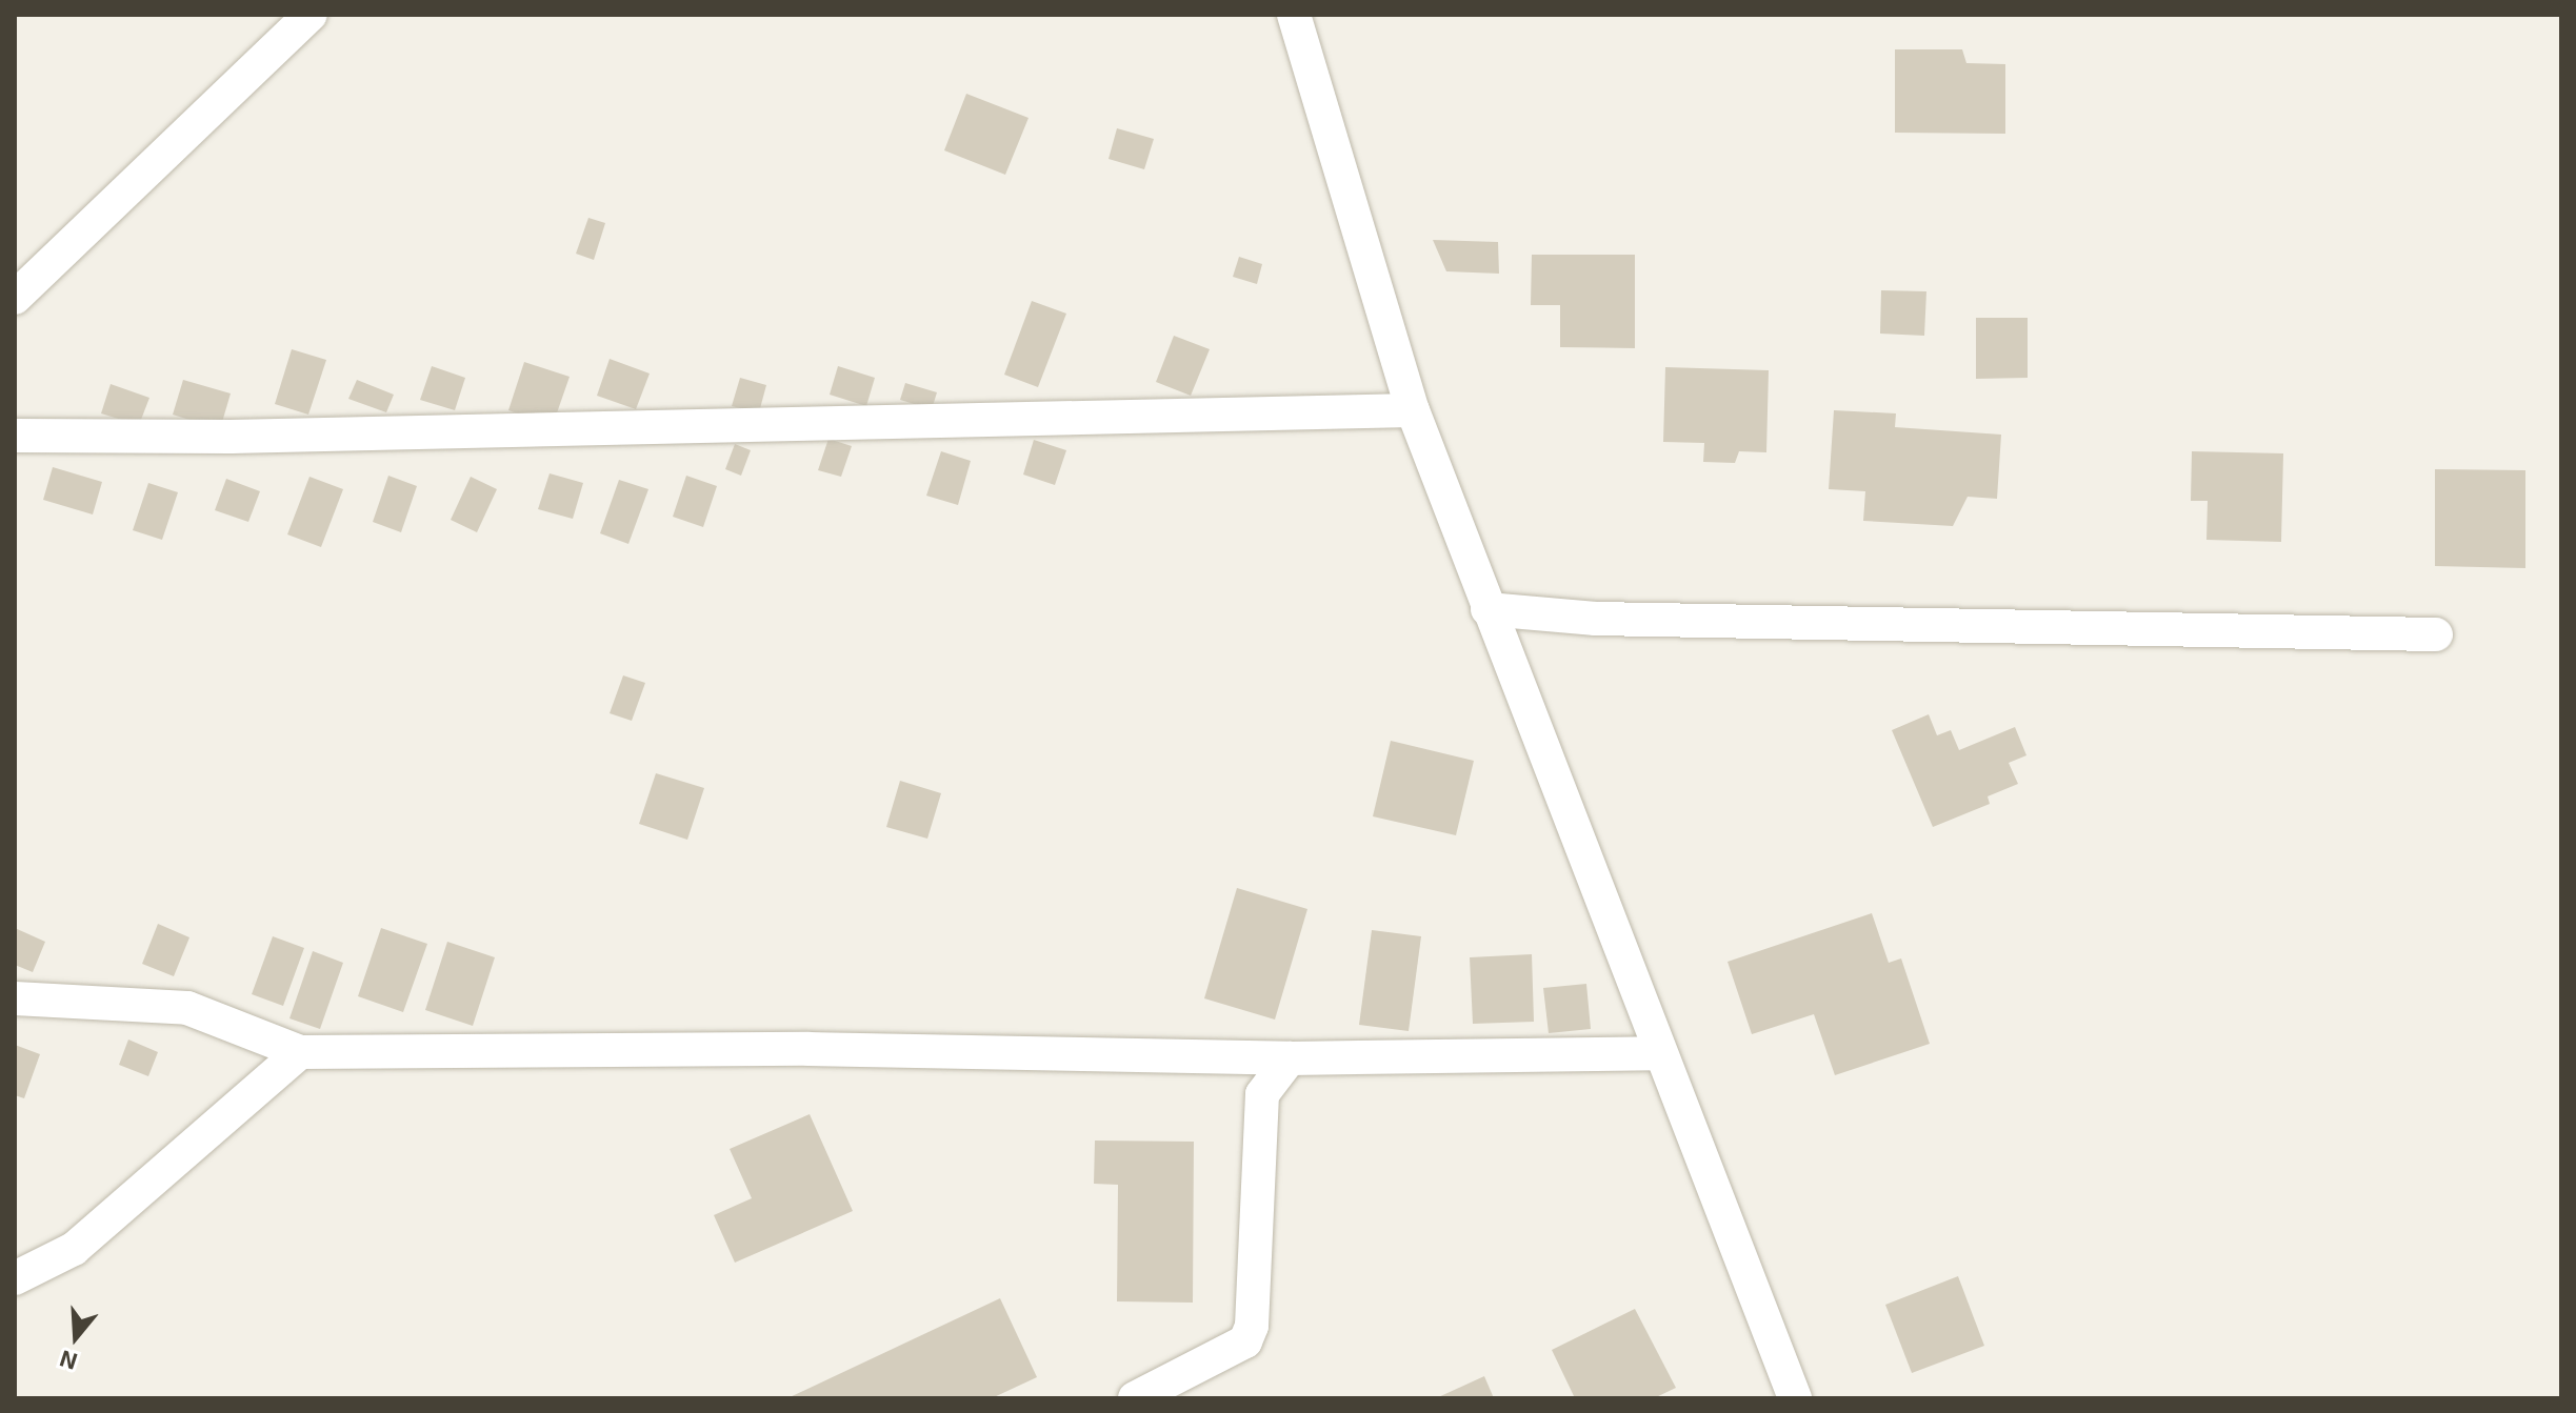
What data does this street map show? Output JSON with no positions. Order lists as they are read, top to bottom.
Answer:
{
  "north": "bottom"
}
